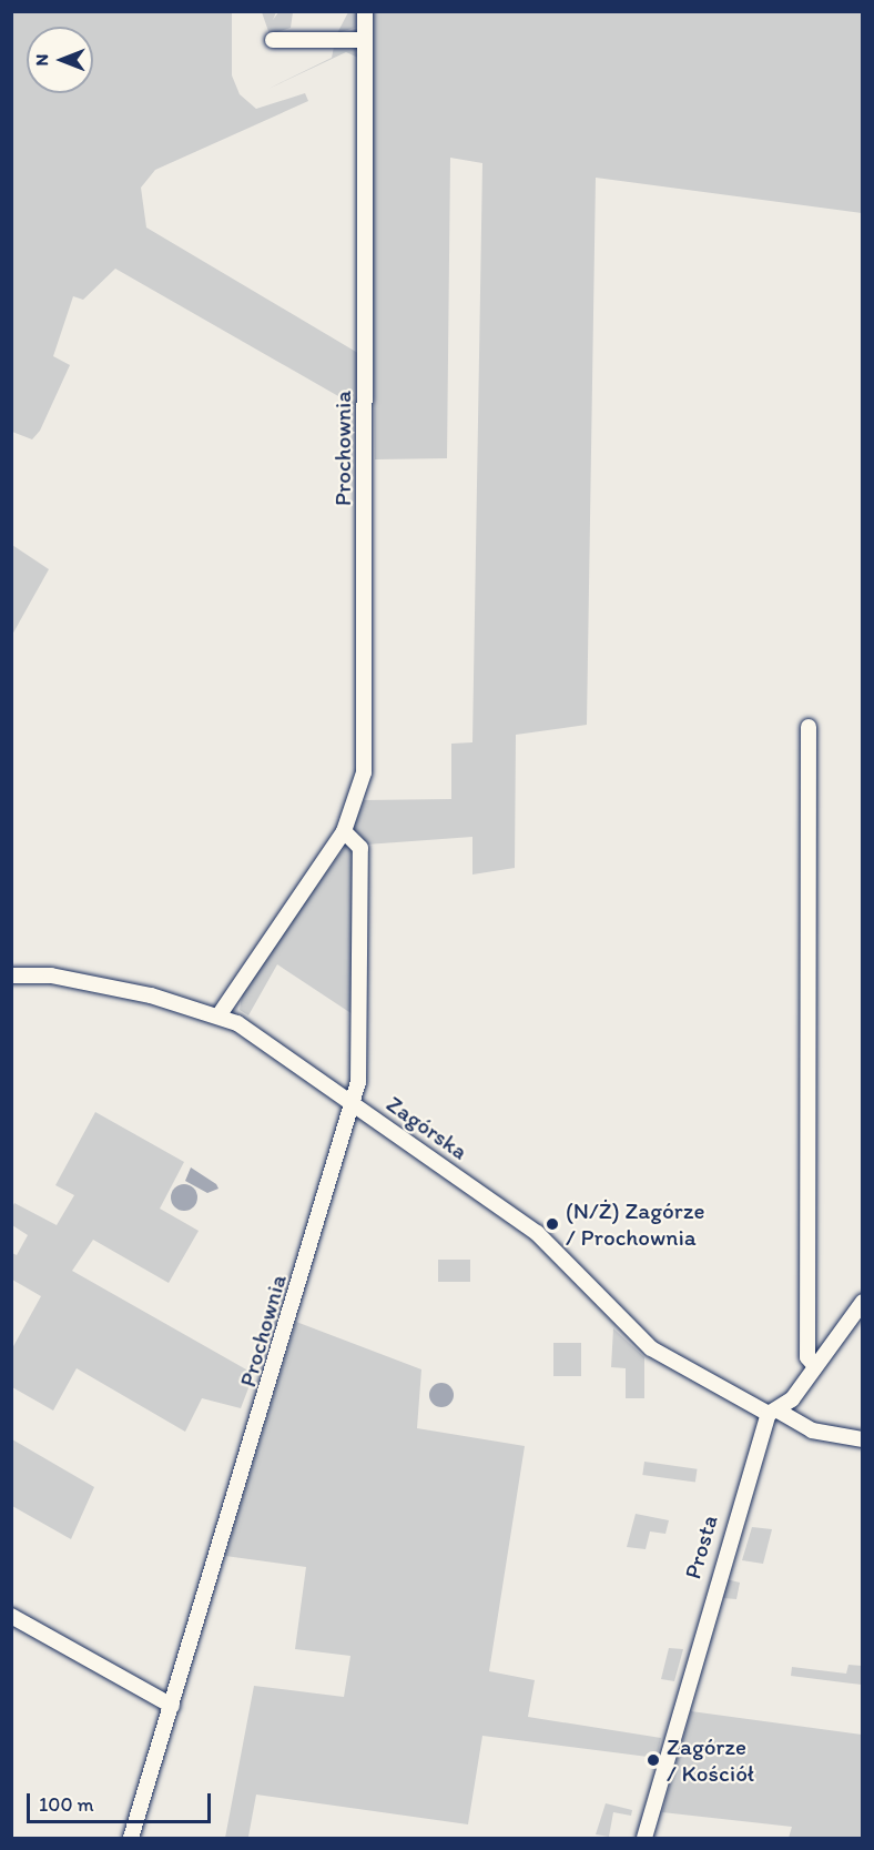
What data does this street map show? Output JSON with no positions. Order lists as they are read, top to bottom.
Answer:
{
  "streets": {
    "street": ["Prochownia", "Zagórska", "Prosta"]
  },
  "crossings": [
    ["Prochownia", "Zagórska"],
    ["Zagórska", "Prosta"]
  ],
  "places": ["(N/Ż) Zagórze / Prochownia", "Zagórze / Kościół"],
  "scale_bar": "100 m",
  "north": "left"
}
